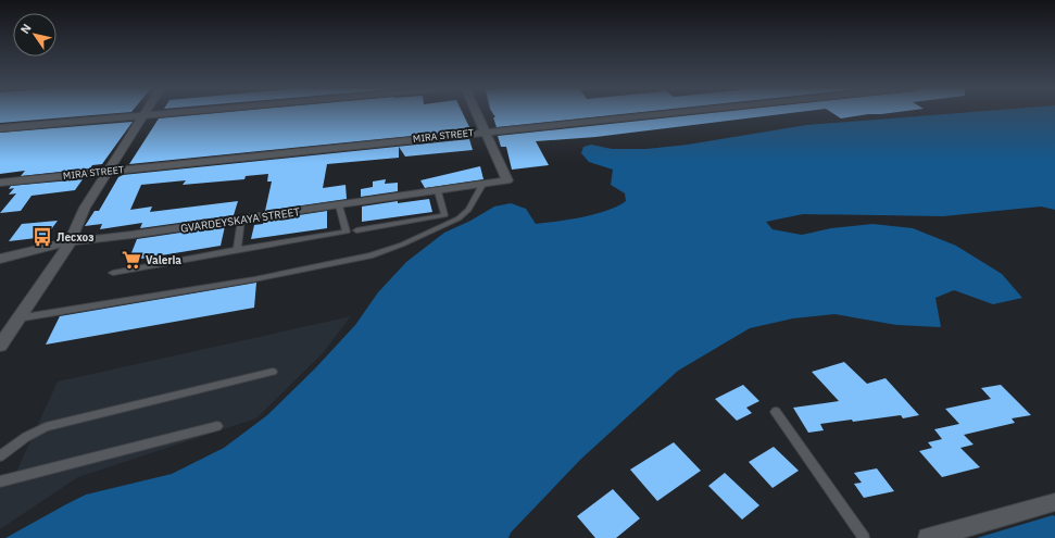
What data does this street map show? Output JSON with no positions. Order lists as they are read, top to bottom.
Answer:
{
  "streets": {
    "street": ["MIRA STREET", "GVARDEYSKAYA STREET"]
  },
  "crossings": [
    ["MIRA STREET", "GVARDEYSKAYA STREET"]
  ],
  "places": {
    "bus stop": ["Лесхоз"],
    "supermarket": ["Valeria"]
  },
  "north": "top left"
}
